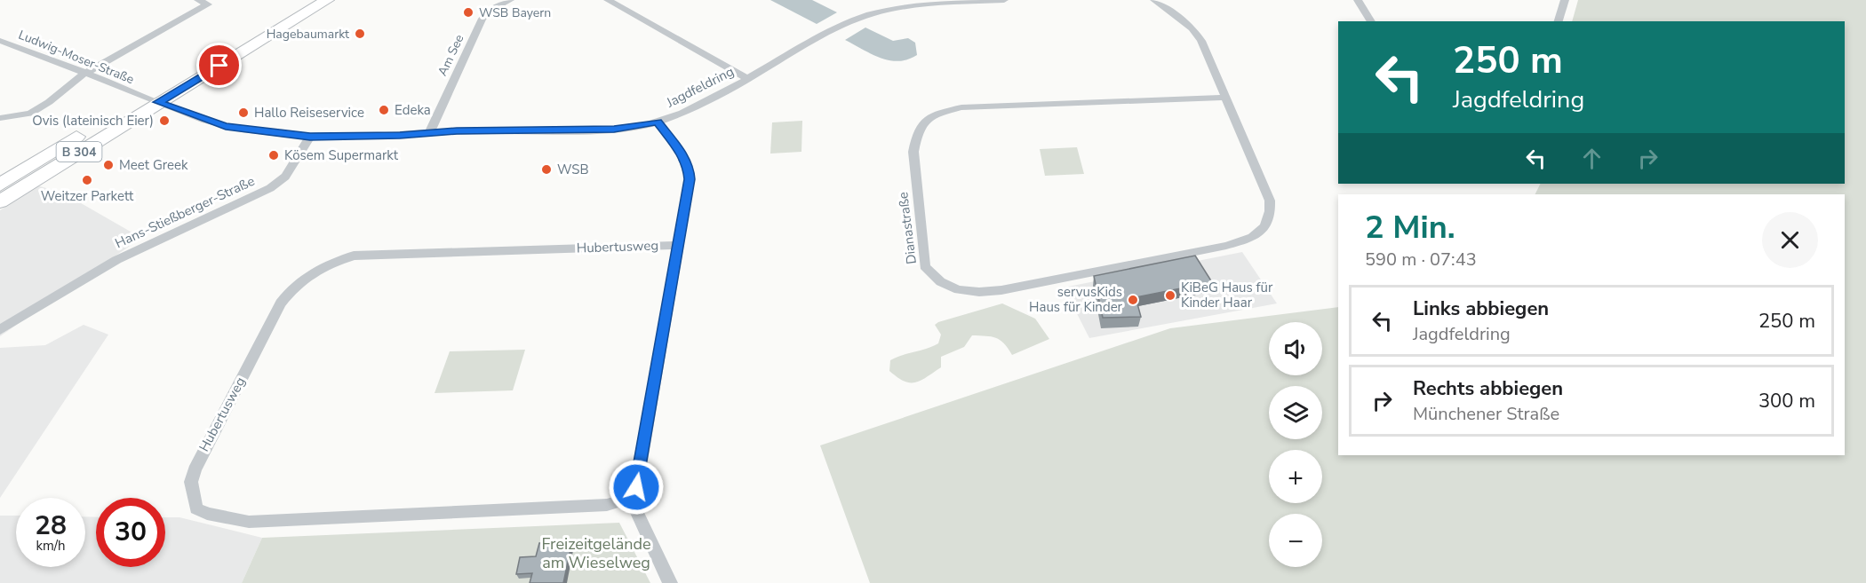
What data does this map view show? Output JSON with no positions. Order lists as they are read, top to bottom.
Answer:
{
  "streets": {
    "main road": ["B 304"],
    "street": [
      "Am See",
      "Ludwig-Moser-Straße",
      "Jagdfeldring",
      "Hans-Stießberger-Straße",
      "Dianastraße",
      "Hubertusweg"
    ]
  },
  "crossings": [
    ["Am See", "Jagdfeldring"],
    ["Ludwig-Moser-Straße", "Jagdfeldring"],
    ["Ludwig-Moser-Straße", "B 304"],
    ["Jagdfeldring", "B 304"],
    ["Jagdfeldring", "Hans-Stießberger-Straße"]
  ],
  "parks": ["Freizeitgelände am Wieselweg"],
  "places": [
    "WSB Bayern",
    "Hagebaumarkt",
    "Edeka",
    "Hallo Reiseservice",
    "Ovis (lateinisch Eier)",
    "Kösem Supermarkt",
    "Meet Greek",
    "WSB",
    "Weitzer Parkett",
    "KiBeG Haus für Kinder Haar",
    "servusKids Haus für Kinder"
  ],
  "page": {
    "turn": ["250 m", "Jagdfeldring"],
    "heading": ["2 Min.", "590 m · 07:43"],
    "list": [
      {
        "name": "Links abbiegen",
        "note": "Jagdfeldring",
        "value": "250 m"
      },
      {
        "name": "Rechts abbiegen",
        "note": "Münchener Straße",
        "value": "300 m"
      }
    ],
    "map_buttons": ["+", "−"],
    "speed": "28 km/h",
    "limit": "30"
  }
}
